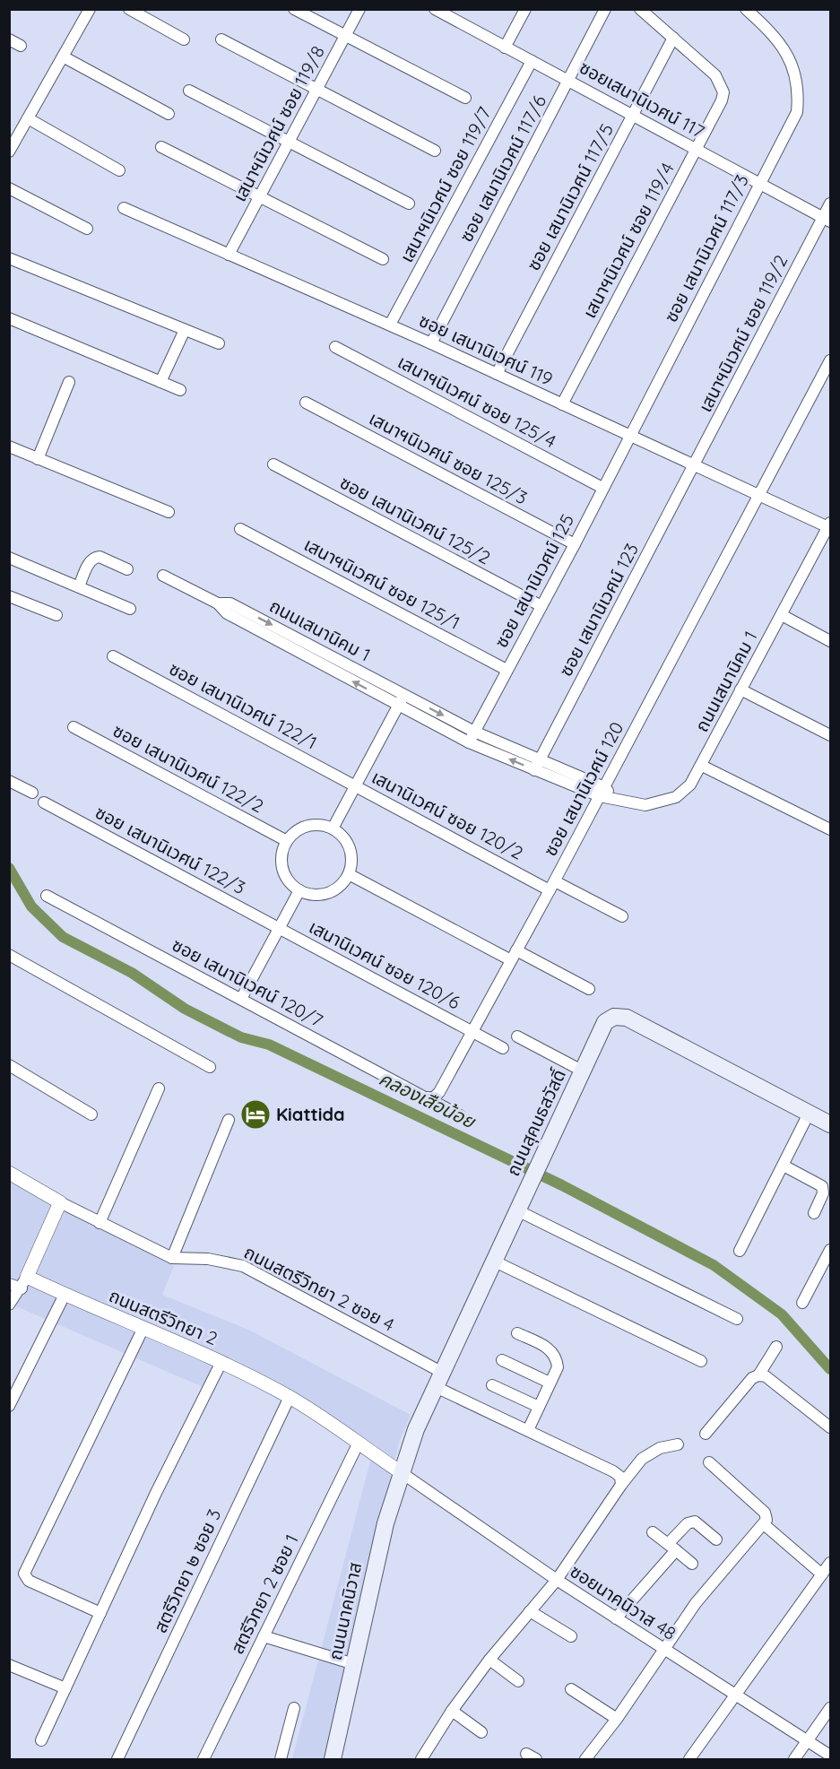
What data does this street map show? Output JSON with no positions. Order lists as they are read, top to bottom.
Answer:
{
  "streets": {
    "main road": ["ถนนสุคนธสวัสดิ์", "ถนนนาคนิวาส"],
    "street": [
      "ซอยเสนานิเวศน์ 117",
      "เสนาฯนิเวศน์ ซอย 119/8",
      "ซอย เสนานิเวศน์ 117/6",
      "เสนาฯนิเวศน์ ซอย 119/7",
      "ซอย เสนานิเวศน์ 117/5",
      "เสนาฯนิเวศน์ ซอย 119/4",
      "ซอย เสนานิเวศน์ 117/3",
      "เสนาฯนิเวศน์ ซอย 119/2",
      "ซอย เสนานิเวศน์ 119",
      "เสนาฯนิเวศน์ ซอย 125/4",
      "เสนาฯนิเวศน์ ซอย 125/3",
      "ซอย เสนานิเวศน์ 125/2",
      "ซอย เสนานิเวศน์ 125",
      "เสนาฯนิเวศน์ ซอย 125/1",
      "ซอย เสนานิเวศน์ 123",
      "ถนนเสนานิคม 1",
      "ซอย เสนานิเวศน์ 122/1",
      "ซอย เสนานิเวศน์ 122/2",
      "ซอย เสนานิเวศน์ 120",
      "เสนานิเวศน์ ซอย 120/2",
      "ซอย เสนานิเวศน์ 122/3",
      "เสนานิเวศน์ ซอย 120/6",
      "ซอย เสนานิเวศน์ 120/7",
      "ถนนสตรีวิทยา 2 ซอย 4",
      "ถนนสตรีวิทยา 2",
      "สตรีวิทยา ๒ ซอย 3",
      "สตรีวิทยา 2 ซอย 1",
      "ซอยนาคนิวาส 48"
    ]
  },
  "crossings": [
    ["ซอยเสนานิเวศน์ 117", "ซอย เสนานิเวศน์ 117/6"],
    ["ซอยเสนานิเวศน์ 117", "เสนาฯนิเวศน์ ซอย 119/7"],
    ["ซอยเสนานิเวศน์ 117", "ซอย เสนานิเวศน์ 117/5"],
    ["ซอยเสนานิเวศน์ 117", "เสนาฯนิเวศน์ ซอย 119/4"],
    ["ซอยเสนานิเวศน์ 117", "ซอย เสนานิเวศน์ 117/3"],
    ["ซอยเสนานิเวศน์ 117", "เสนาฯนิเวศน์ ซอย 119/2"],
    ["เสนาฯนิเวศน์ ซอย 119/8", "ซอย เสนานิเวศน์ 119"],
    ["ซอย เสนานิเวศน์ 117/6", "ซอย เสนานิเวศน์ 119"],
    ["เสนาฯนิเวศน์ ซอย 119/7", "ซอย เสนานิเวศน์ 119"],
    ["ซอย เสนานิเวศน์ 117/5", "เสนาฯนิเวศน์ ซอย 119/4"],
    ["ซอย เสนานิเวศน์ 117/5", "ซอย เสนานิเวศน์ 119"],
    ["เสนาฯนิเวศน์ ซอย 119/4", "ซอย เสนานิเวศน์ 119"],
    ["ซอย เสนานิเวศน์ 117/3", "ซอย เสนานิเวศน์ 119"],
    ["ซอย เสนานิเวศน์ 117/3", "ซอย เสนานิเวศน์ 125"],
    ["เสนาฯนิเวศน์ ซอย 119/2", "ซอย เสนานิเวศน์ 119"],
    ["เสนาฯนิเวศน์ ซอย 119/2", "ซอย เสนานิเวศน์ 123"],
    ["ซอย เสนานิเวศน์ 119", "ซอย เสนานิเวศน์ 125"],
    ["ซอย เสนานิเวศน์ 119", "ซอย เสนานิเวศน์ 123"],
    ["ซอย เสนานิเวศน์ 119", "ถนนเสนานิคม 1"],
    ["ซอย เสนานิเวศน์ 119", "ซอย เสนานิเวศน์ 120"],
    ["เสนาฯนิเวศน์ ซอย 125/4", "ซอย เสนานิเวศน์ 125"],
    ["เสนาฯนิเวศน์ ซอย 125/3", "ซอย เสนานิเวศน์ 125"],
    ["ซอย เสนานิเวศน์ 125/2", "ซอย เสนานิเวศน์ 125"],
    ["ซอย เสนานิเวศน์ 125", "เสนาฯนิเวศน์ ซอย 125/1"],
    ["ซอย เสนานิเวศน์ 125", "ถนนเสนานิคม 1"],
    ["ซอย เสนานิเวศน์ 123", "ถนนเสนานิคม 1"],
    ["ถนนเสนานิคม 1", "ซอย เสนานิเวศน์ 120"],
    ["ซอย เสนานิเวศน์ 122/1", "เสนานิเวศน์ ซอย 120/2"],
    ["ซอย เสนานิเวศน์ 120", "เสนานิเวศน์ ซอย 120/2"],
    ["ซอย เสนานิเวศน์ 120", "เสนานิเวศน์ ซอย 120/6"],
    ["ซอย เสนานิเวศน์ 120", "ซอย เสนานิเวศน์ 120/7"],
    ["ซอย เสนานิเวศน์ 122/3", "เสนานิเวศน์ ซอย 120/6"],
    ["ถนนสุคนธสวัสดิ์", "ถนนสตรีวิทยา 2 ซอย 4"],
    ["ถนนสุคนธสวัสดิ์", "ถนนสตรีวิทยา 2"],
    ["ถนนสุคนธสวัสดิ์", "ซอยนาคนิวาส 48"],
    ["ถนนสุคนธสวัสดิ์", "ถนนนาคนิวาส"],
    ["ถนนสตรีวิทยา 2", "สตรีวิทยา ๒ ซอย 3"],
    ["ถนนสตรีวิทยา 2", "สตรีวิทยา 2 ซอย 1"],
    ["ถนนสตรีวิทยา 2", "ซอยนาคนิวาส 48"],
    ["ถนนสตรีวิทยา 2", "ถนนนาคนิวาส"],
    ["ซอยนาคนิวาส 48", "ถนนนาคนิวาส"]
  ],
  "water": ["คลองเสือน้อย"],
  "places": {
    "hotel": ["Kiattida"]
  }
}
